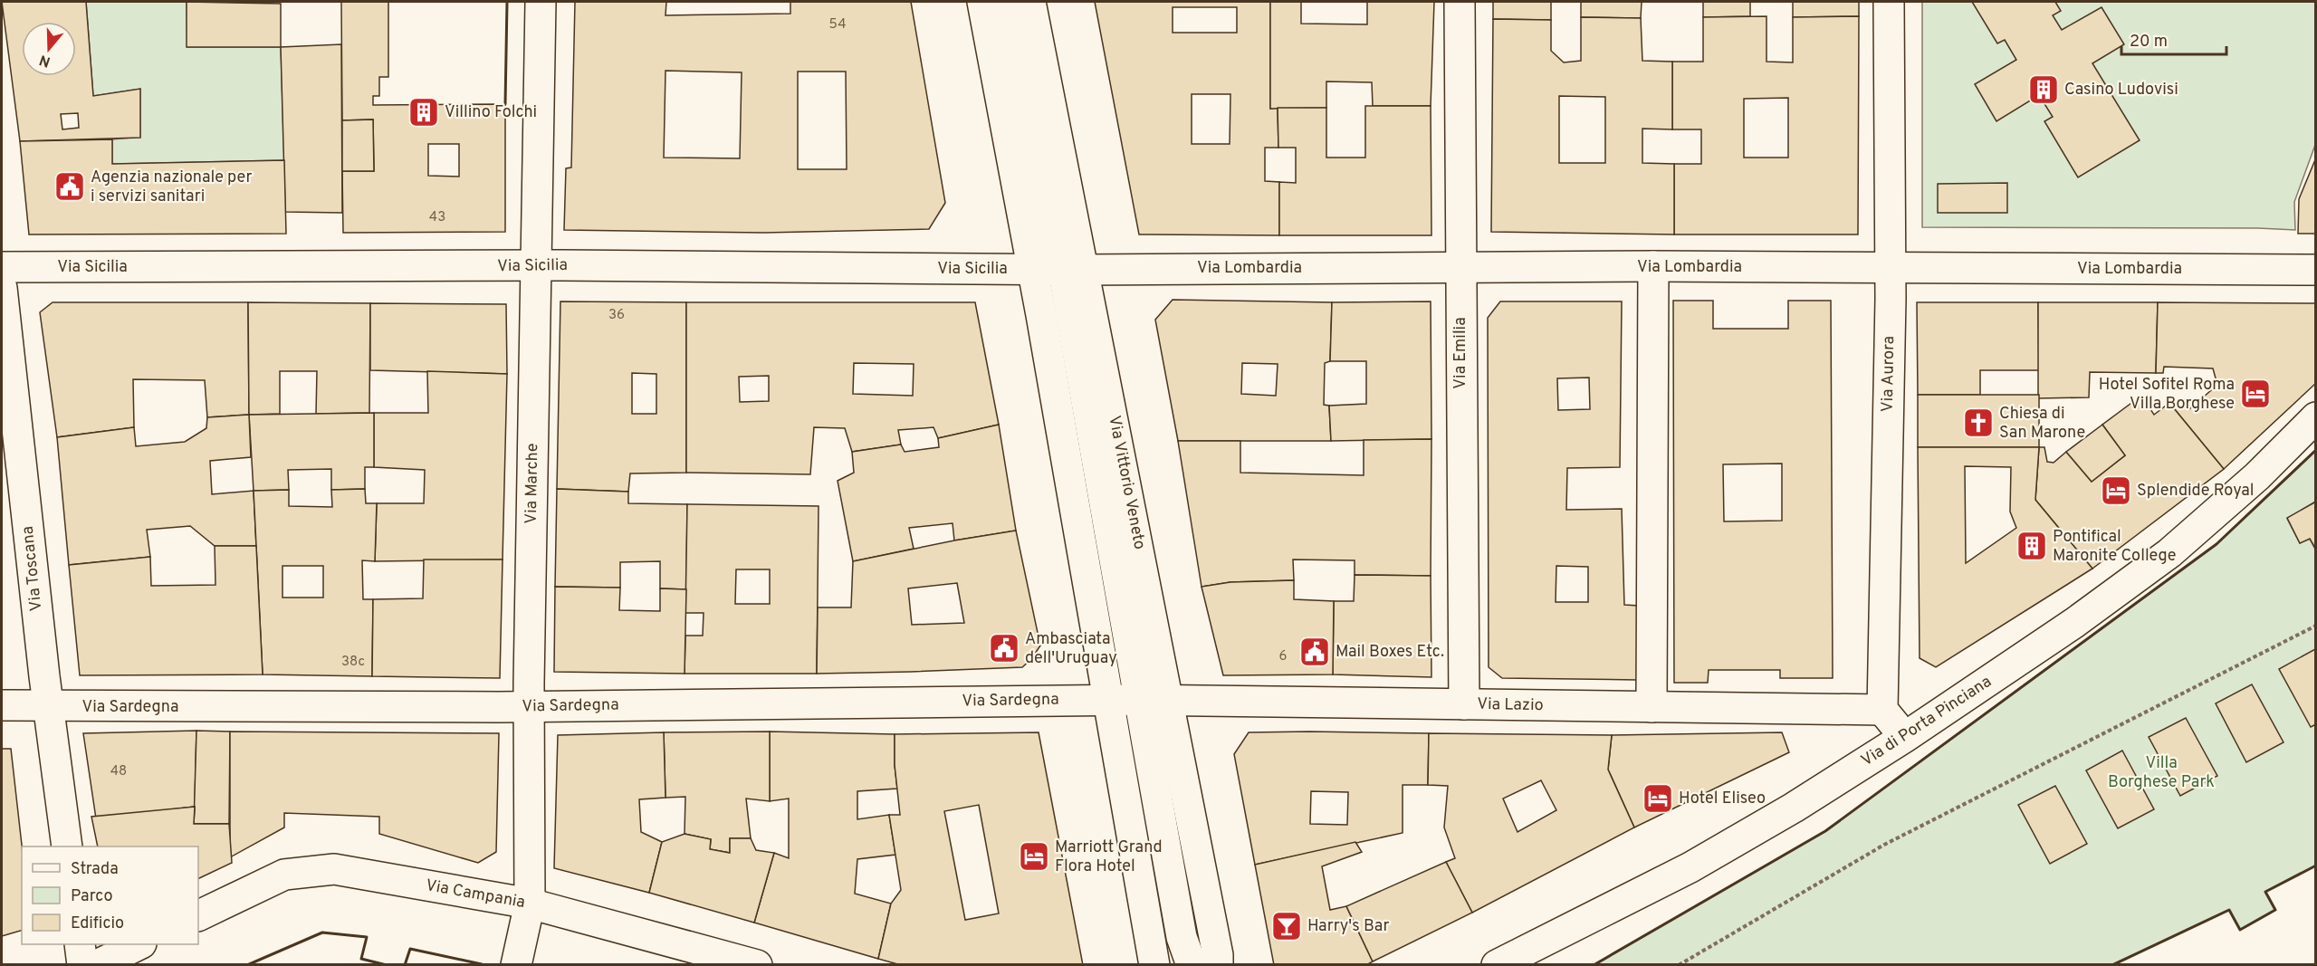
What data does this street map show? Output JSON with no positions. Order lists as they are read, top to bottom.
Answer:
{
  "streets": {
    "street": [
      "Via Sicilia",
      "Via Lombardia",
      "Via Emilia",
      "Via Aurora",
      "Via Vittorio Veneto",
      "Via Marche",
      "Via Toscana",
      "Via Sardegna",
      "Via Lazio",
      "Via di Porta Pinciana",
      "Via Campania"
    ]
  },
  "crossings": [
    ["Via Sicilia", "Via Lombardia"],
    ["Via Sicilia", "Via Vittorio Veneto"],
    ["Via Sicilia", "Via Marche"],
    ["Via Lombardia", "Via Emilia"],
    ["Via Lombardia", "Via Aurora"],
    ["Via Lombardia", "Via Vittorio Veneto"],
    ["Via Emilia", "Via Lazio"],
    ["Via Aurora", "Via Lazio"],
    ["Via Vittorio Veneto", "Via Sardegna"],
    ["Via Vittorio Veneto", "Via Lazio"],
    ["Via Marche", "Via Sardegna"],
    ["Via Marche", "Via Campania"],
    ["Via Toscana", "Via Sardegna"],
    ["Via Sardegna", "Via Lazio"]
  ],
  "parks": ["Villa Borghese Park"],
  "places": {
    "building": ["Casino Ludovisi", "Villino Folchi", "Pontifical Maronite College"],
    "public building": ["Agenzia nazionale per i servizi sanitari", "Ambasciata dell'Uruguay", "Mail Boxes Etc."],
    "hotel": [
      "Hotel Sofitel Roma Villa Borghese",
      "Splendide Royal",
      "Hotel Eliseo",
      "Marriott Grand Flora Hotel"
    ],
    "church": ["Chiesa di San Marone"],
    "bar": ["Harry's Bar"]
  },
  "house_numbers": [
    "54",
    "43",
    "36",
    "6",
    "38c",
    "48"
  ],
  "legend": ["Strada", "Parco", "Edificio"],
  "scale_bar": "20 m",
  "north": "bottom"
}
